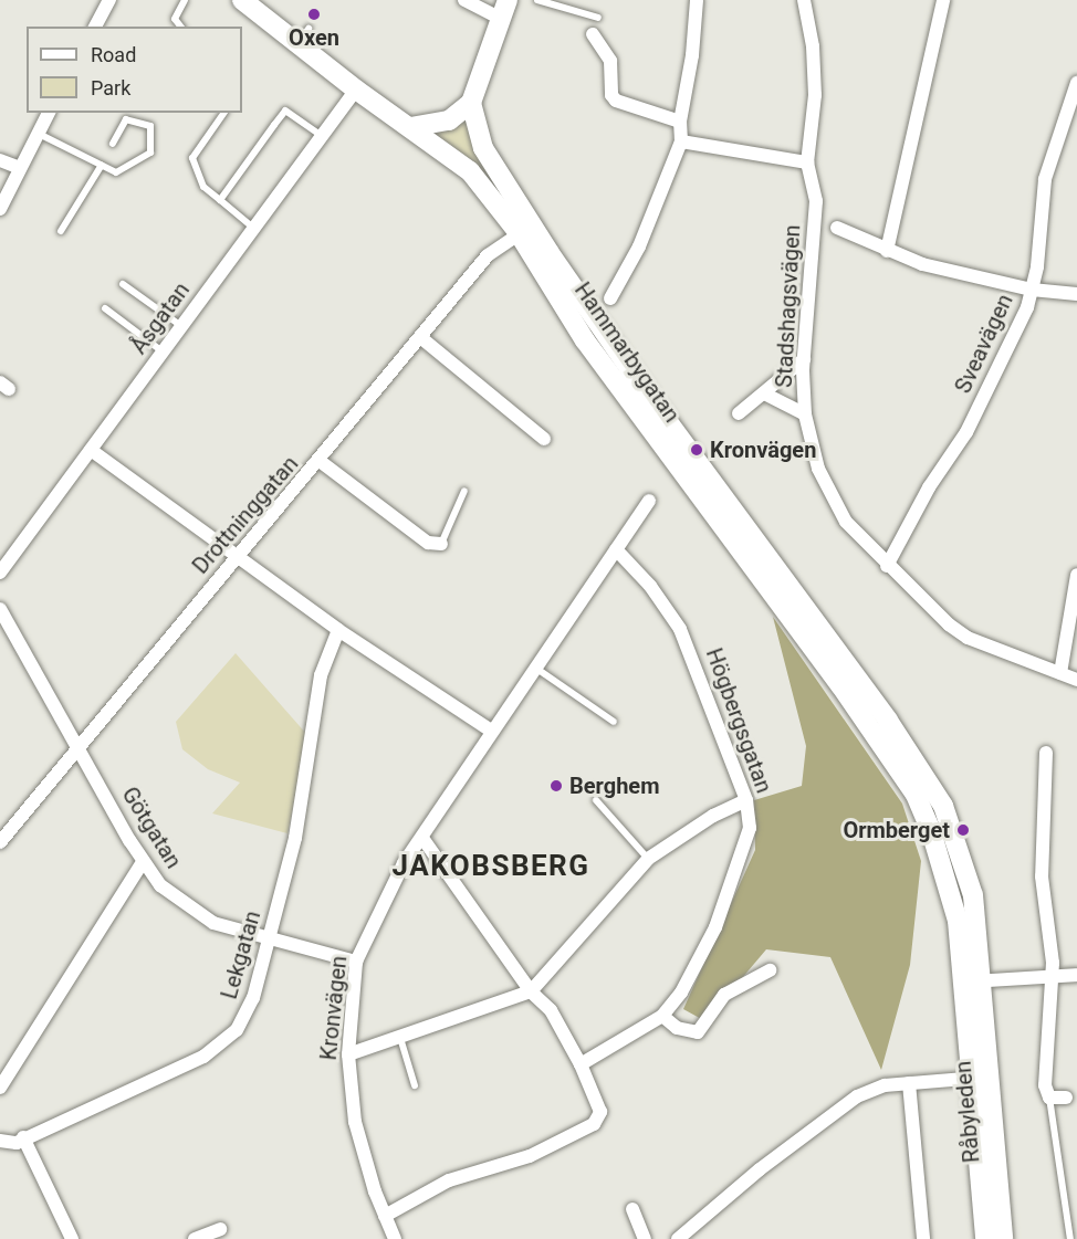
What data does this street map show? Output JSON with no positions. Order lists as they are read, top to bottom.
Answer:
{
  "streets": {
    "main road": ["Hammarbygatan", "Råbyleden"],
    "street": [
      "Stadshagsvägen",
      "Åsgatan",
      "Sveavägen",
      "Drottninggatan",
      "Högbergsgatan",
      "Götgatan",
      "Lekgatan",
      "Kronvägen"
    ]
  },
  "crossings": [
    ["Stadshagsvägen", "Sveavägen"],
    ["Åsgatan", "Hammarbygatan"],
    ["Hammarbygatan", "Drottninggatan"],
    ["Hammarbygatan", "Råbyleden"],
    ["Drottninggatan", "Götgatan"],
    ["Högbergsgatan", "Kronvägen"],
    ["Götgatan", "Lekgatan"],
    ["Götgatan", "Kronvägen"]
  ],
  "districts": ["JAKOBSBERG"],
  "places": [
    "Oxen",
    "Kronvägen",
    "Berghem",
    "Ormberget"
  ],
  "legend": ["Road", "Park"]
}
